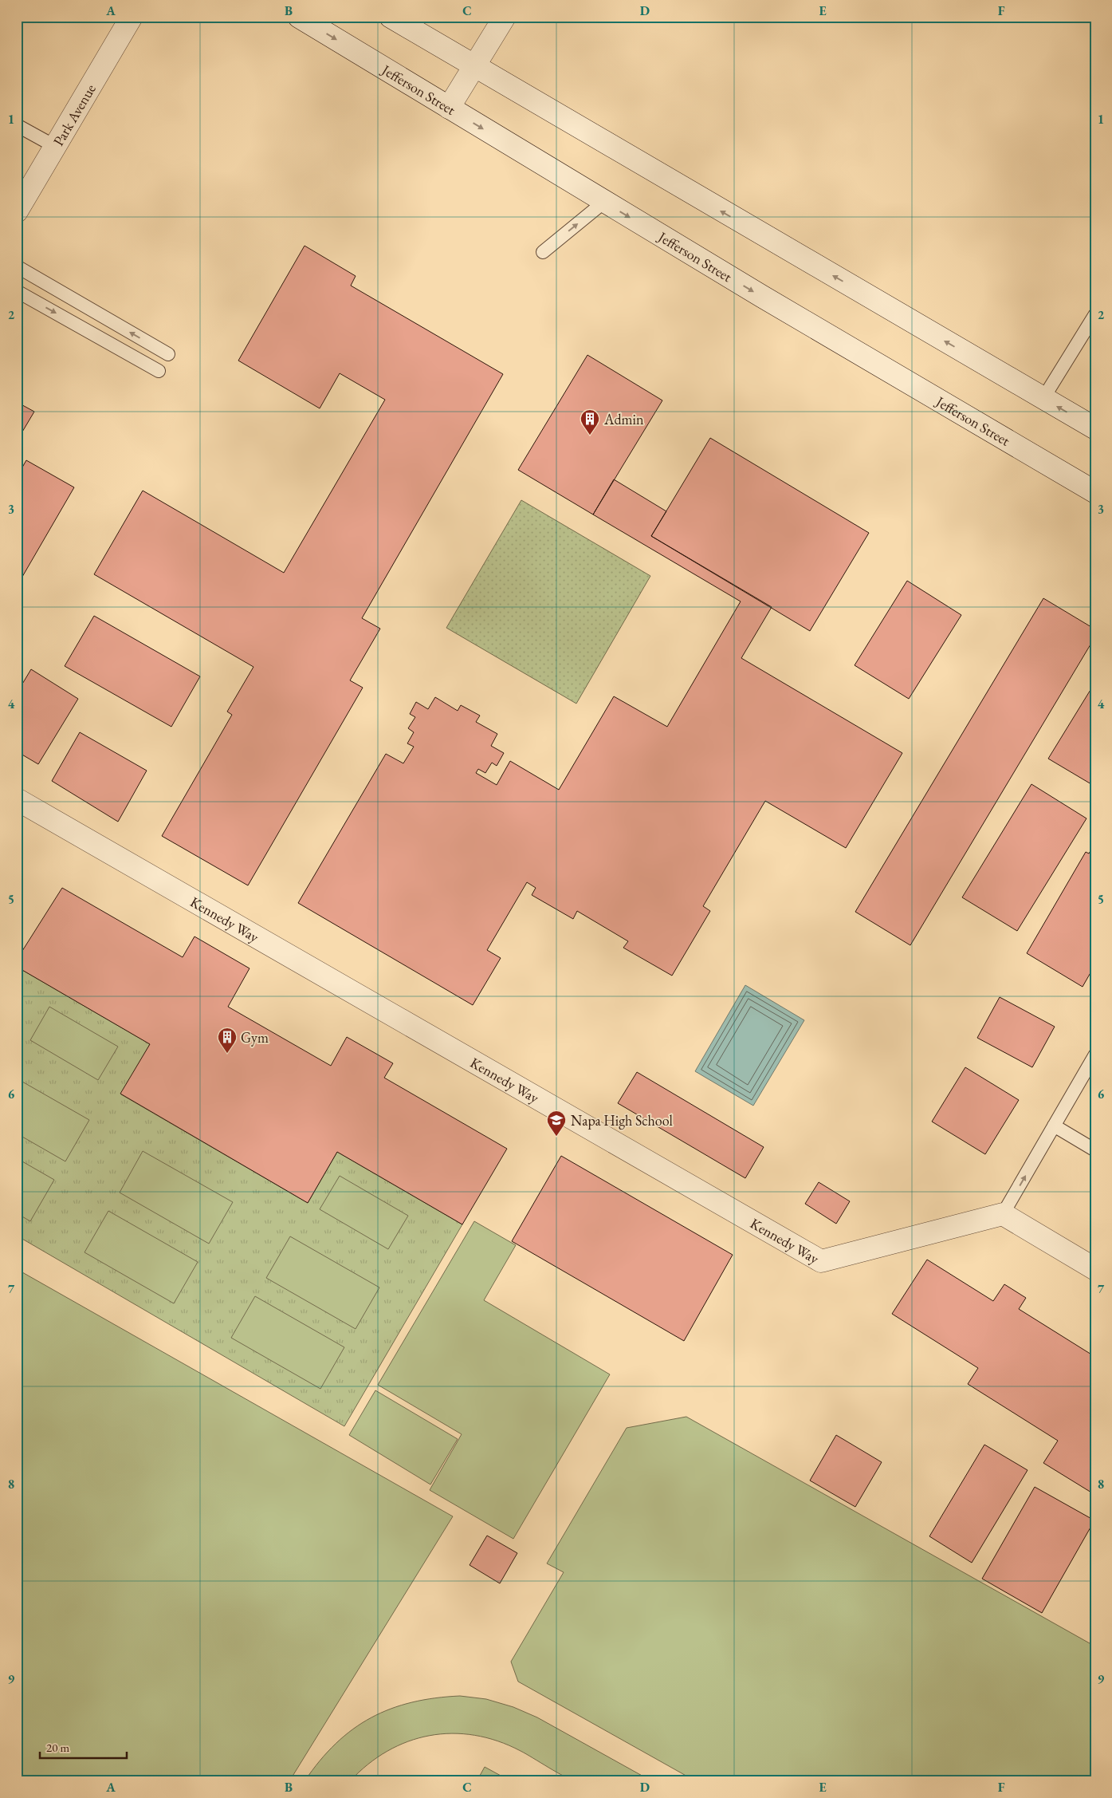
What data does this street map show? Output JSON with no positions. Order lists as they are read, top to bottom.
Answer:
{
  "streets": {
    "main road": ["Jefferson Street", "Park Avenue", "Kennedy Way"]
  },
  "places": {
    "building": ["Admin", "Gym"],
    "school or university": ["Napa High School"]
  },
  "scale_bar": "20 m",
  "grid": {
    "columns": [
      "A",
      "B",
      "C",
      "D",
      "E",
      "F"
    ],
    "rows": [
      "1",
      "2",
      "3",
      "4",
      "5",
      "6",
      "7",
      "8",
      "9"
    ]
  }
}
